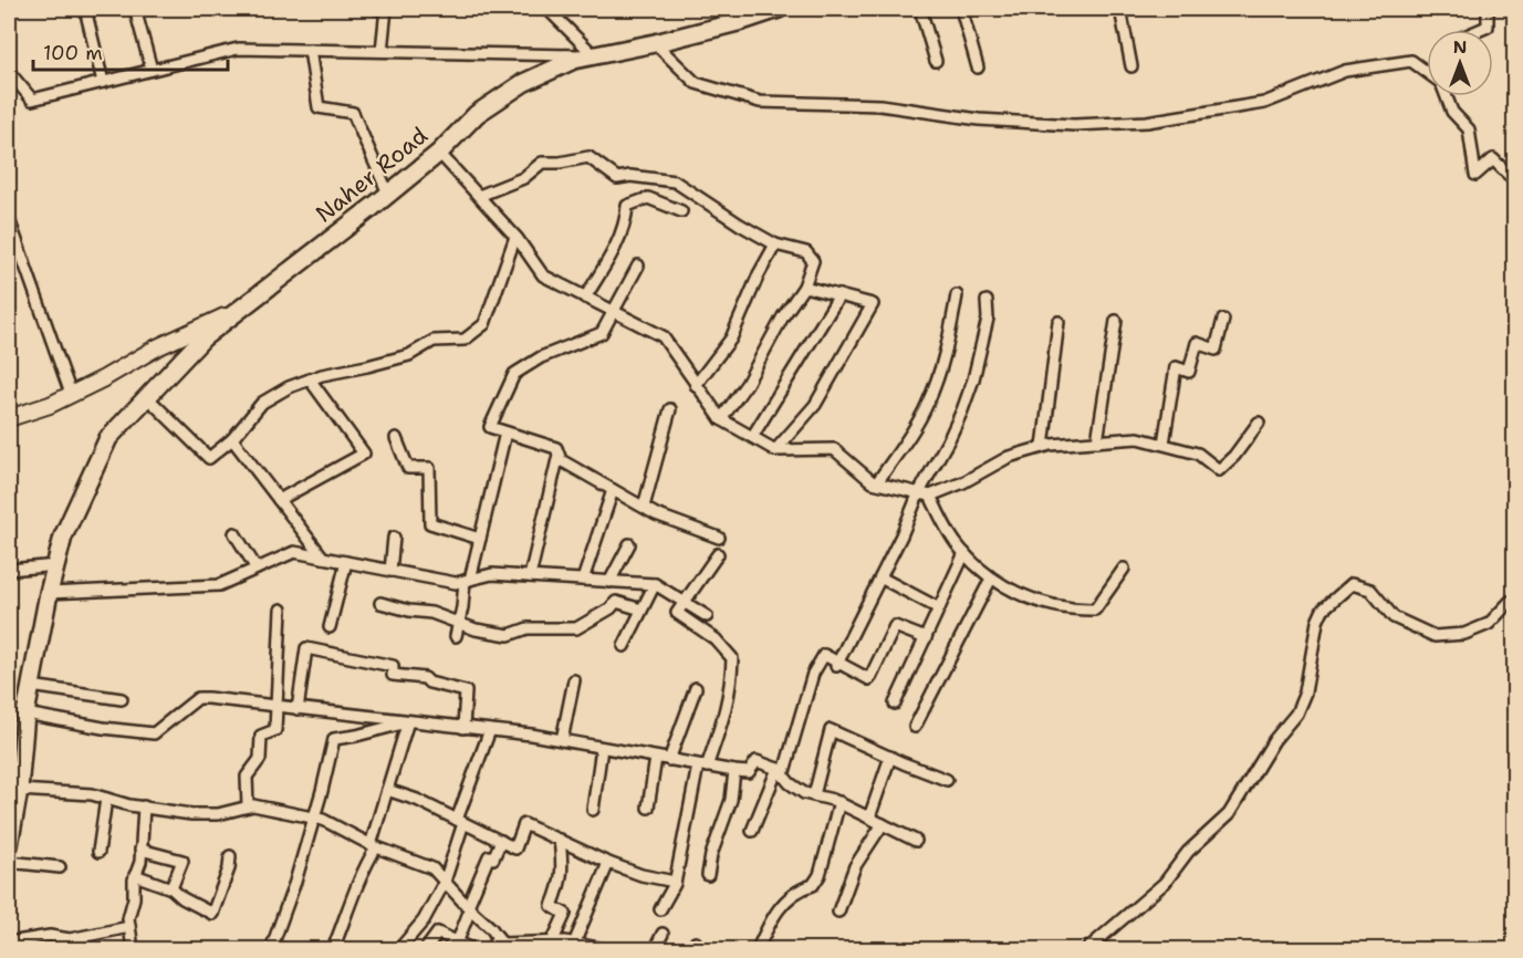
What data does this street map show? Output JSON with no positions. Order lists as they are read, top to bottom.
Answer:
{
  "streets": {
    "main road": ["Naher Road"]
  },
  "scale_bar": "100 m",
  "north": "top"
}
